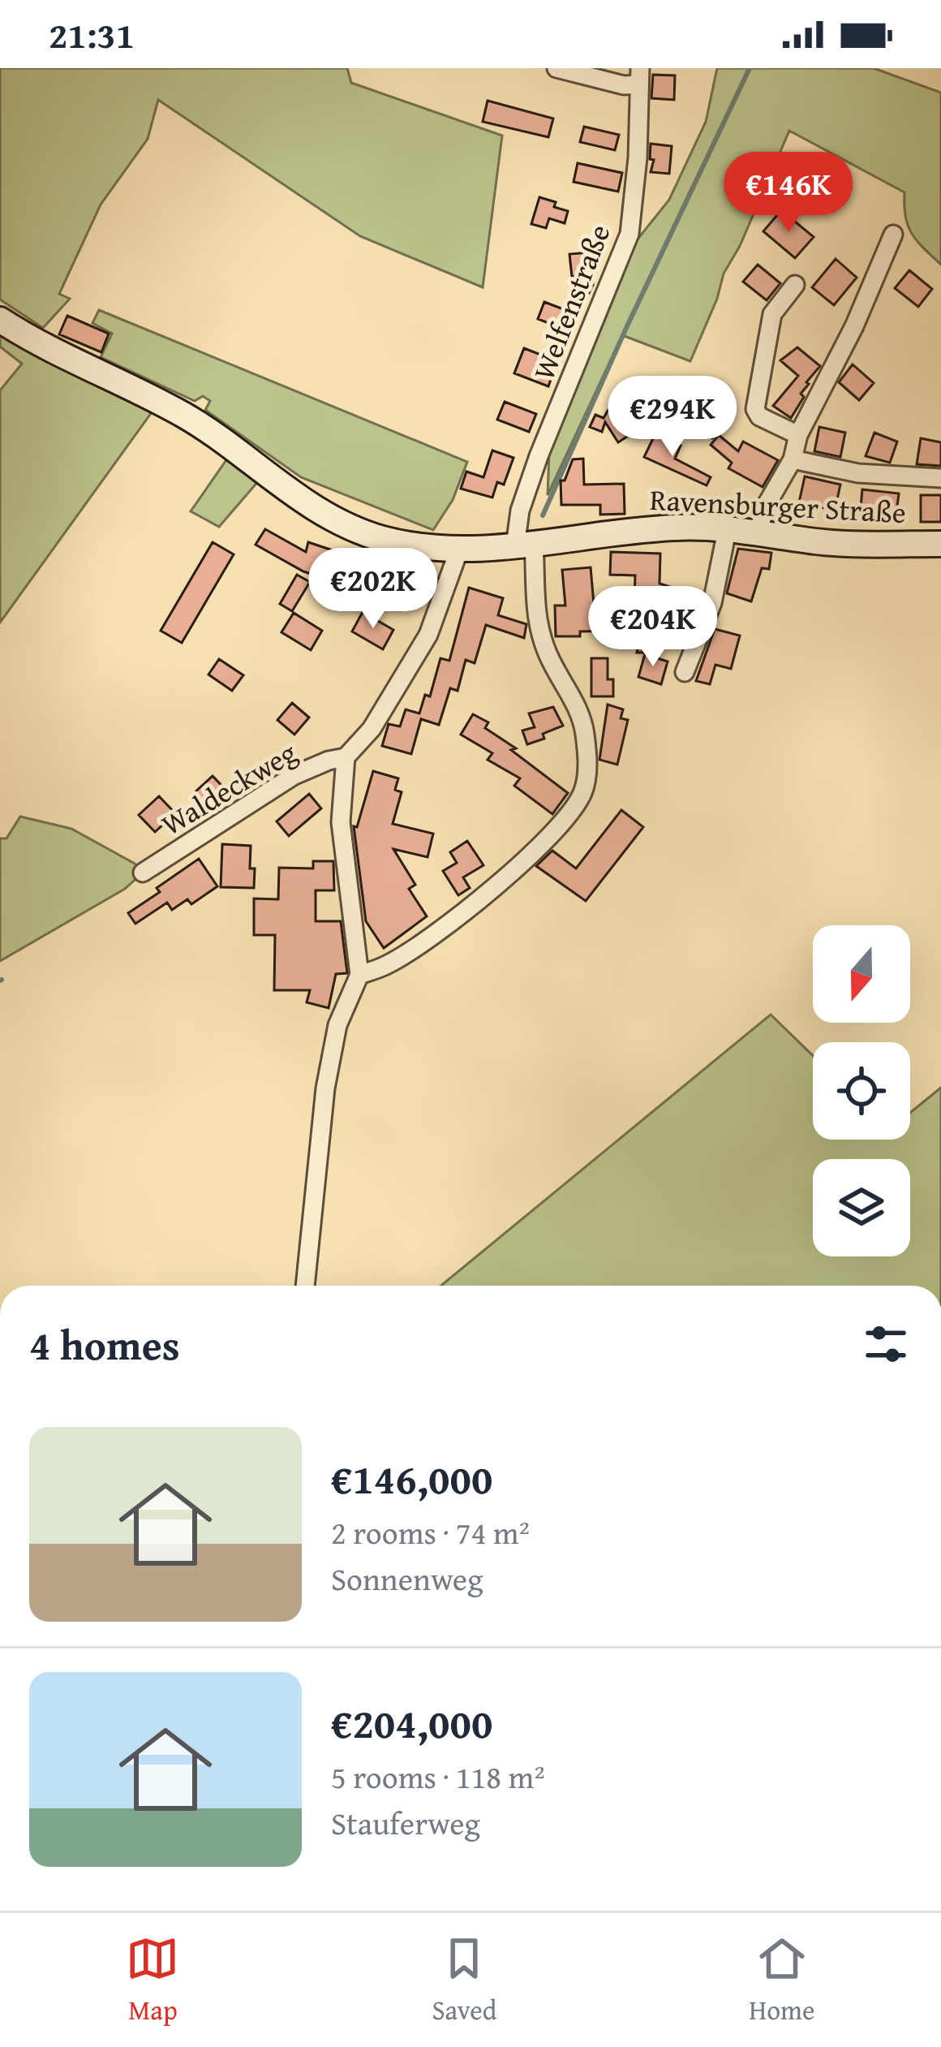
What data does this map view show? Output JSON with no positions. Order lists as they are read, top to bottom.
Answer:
{
  "streets": {
    "main road": ["Ravensburger Straße"],
    "street": ["Welfenstraße", "Waldeckweg"]
  },
  "crossings": [
    ["Welfenstraße", "Ravensburger Straße"]
  ],
  "north": "bottom",
  "page": {
    "status": "21:31",
    "price": [
      "€146K",
      "€294K",
      "€202K",
      "€204K"
    ],
    "heading": "4 homes",
    "list": [
      {
        "name": "€146,000",
        "note": "2 rooms · 74 m² · Sonnenweg"
      },
      {
        "name": "€204,000",
        "note": "5 rooms · 118 m² · Stauferweg"
      }
    ],
    "tabs": ["Map", "Saved", "Home"]
  }
}
